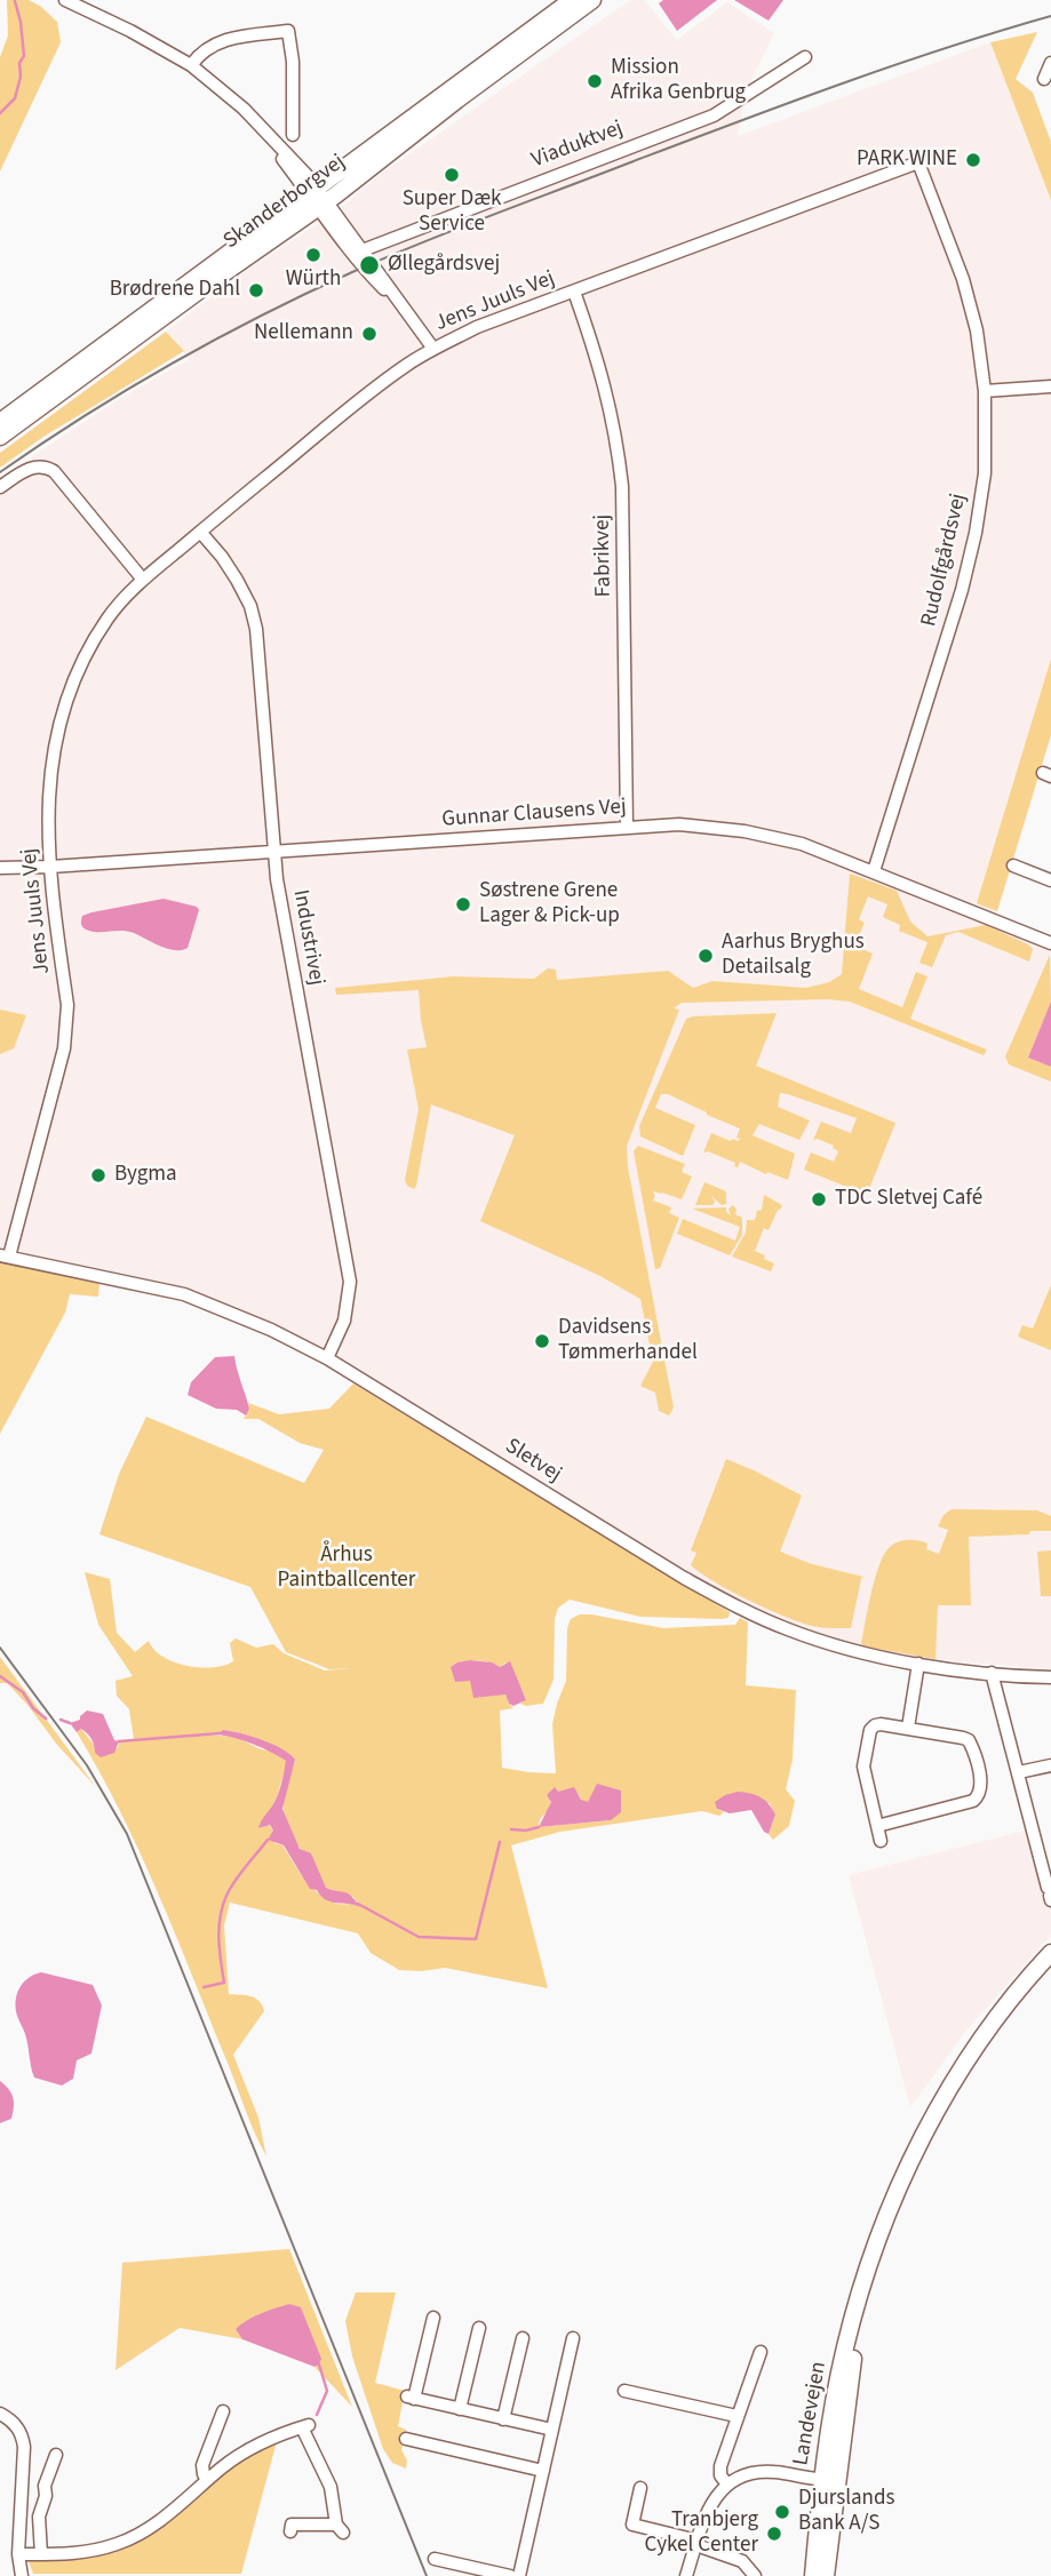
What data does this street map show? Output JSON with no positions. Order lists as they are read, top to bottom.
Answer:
{
  "streets": {
    "main road": ["Skanderborgvej", "Landevejen"],
    "street": [
      "Viaduktvej",
      "Jens Juuls Vej",
      "Fabrikvej",
      "Rudolfgårdsvej",
      "Gunnar Clausens Vej",
      "Industrivej",
      "Sletvej"
    ]
  },
  "crossings": [
    ["Jens Juuls Vej", "Fabrikvej"],
    ["Jens Juuls Vej", "Rudolfgårdsvej"],
    ["Jens Juuls Vej", "Gunnar Clausens Vej"],
    ["Jens Juuls Vej", "Industrivej"],
    ["Jens Juuls Vej", "Sletvej"],
    ["Fabrikvej", "Gunnar Clausens Vej"],
    ["Rudolfgårdsvej", "Gunnar Clausens Vej"],
    ["Gunnar Clausens Vej", "Industrivej"],
    ["Industrivej", "Sletvej"]
  ],
  "parks": ["Århus Paintballcenter"],
  "places": [
    "Mission Afrika Genbrug",
    "PARK WINE",
    "Super Dæk Service",
    "Würth",
    "Øllegårdsvej",
    "Brødrene Dahl",
    "Nellemann",
    "Søstrene Grene Lager & Pick-up",
    "Aarhus Bryghus Detailsalg",
    "Bygma",
    "TDC Sletvej Café",
    "Davidsens Tømmerhandel",
    "Djurslands Bank A/S",
    "Tranbjerg Cykel Center"
  ]
}
